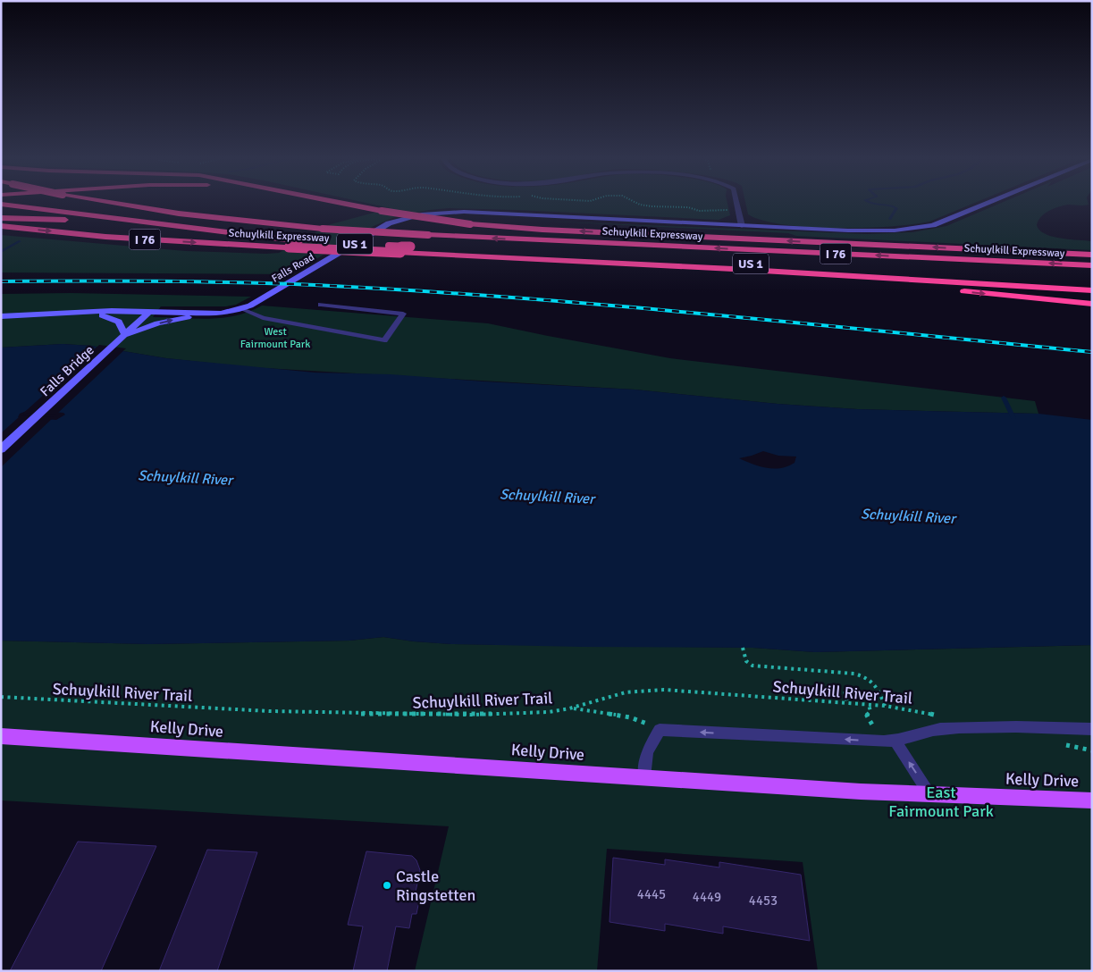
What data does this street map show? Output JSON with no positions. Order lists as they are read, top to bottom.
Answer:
{
  "streets": {
    "highway": ["Schuylkill Expressway", "I 76", "US 1"],
    "main road": ["Falls Road", "Falls Bridge", "Kelly Drive"],
    "path": ["Schuylkill River Trail"]
  },
  "crossings": [
    ["Falls Road", "Falls Bridge"]
  ],
  "water": ["Schuylkill River"],
  "parks": ["West Fairmount Park", "East Fairmount Park"],
  "places": ["Castle Ringstetten"],
  "house_numbers": ["4445", "4449", "4453"]
}
